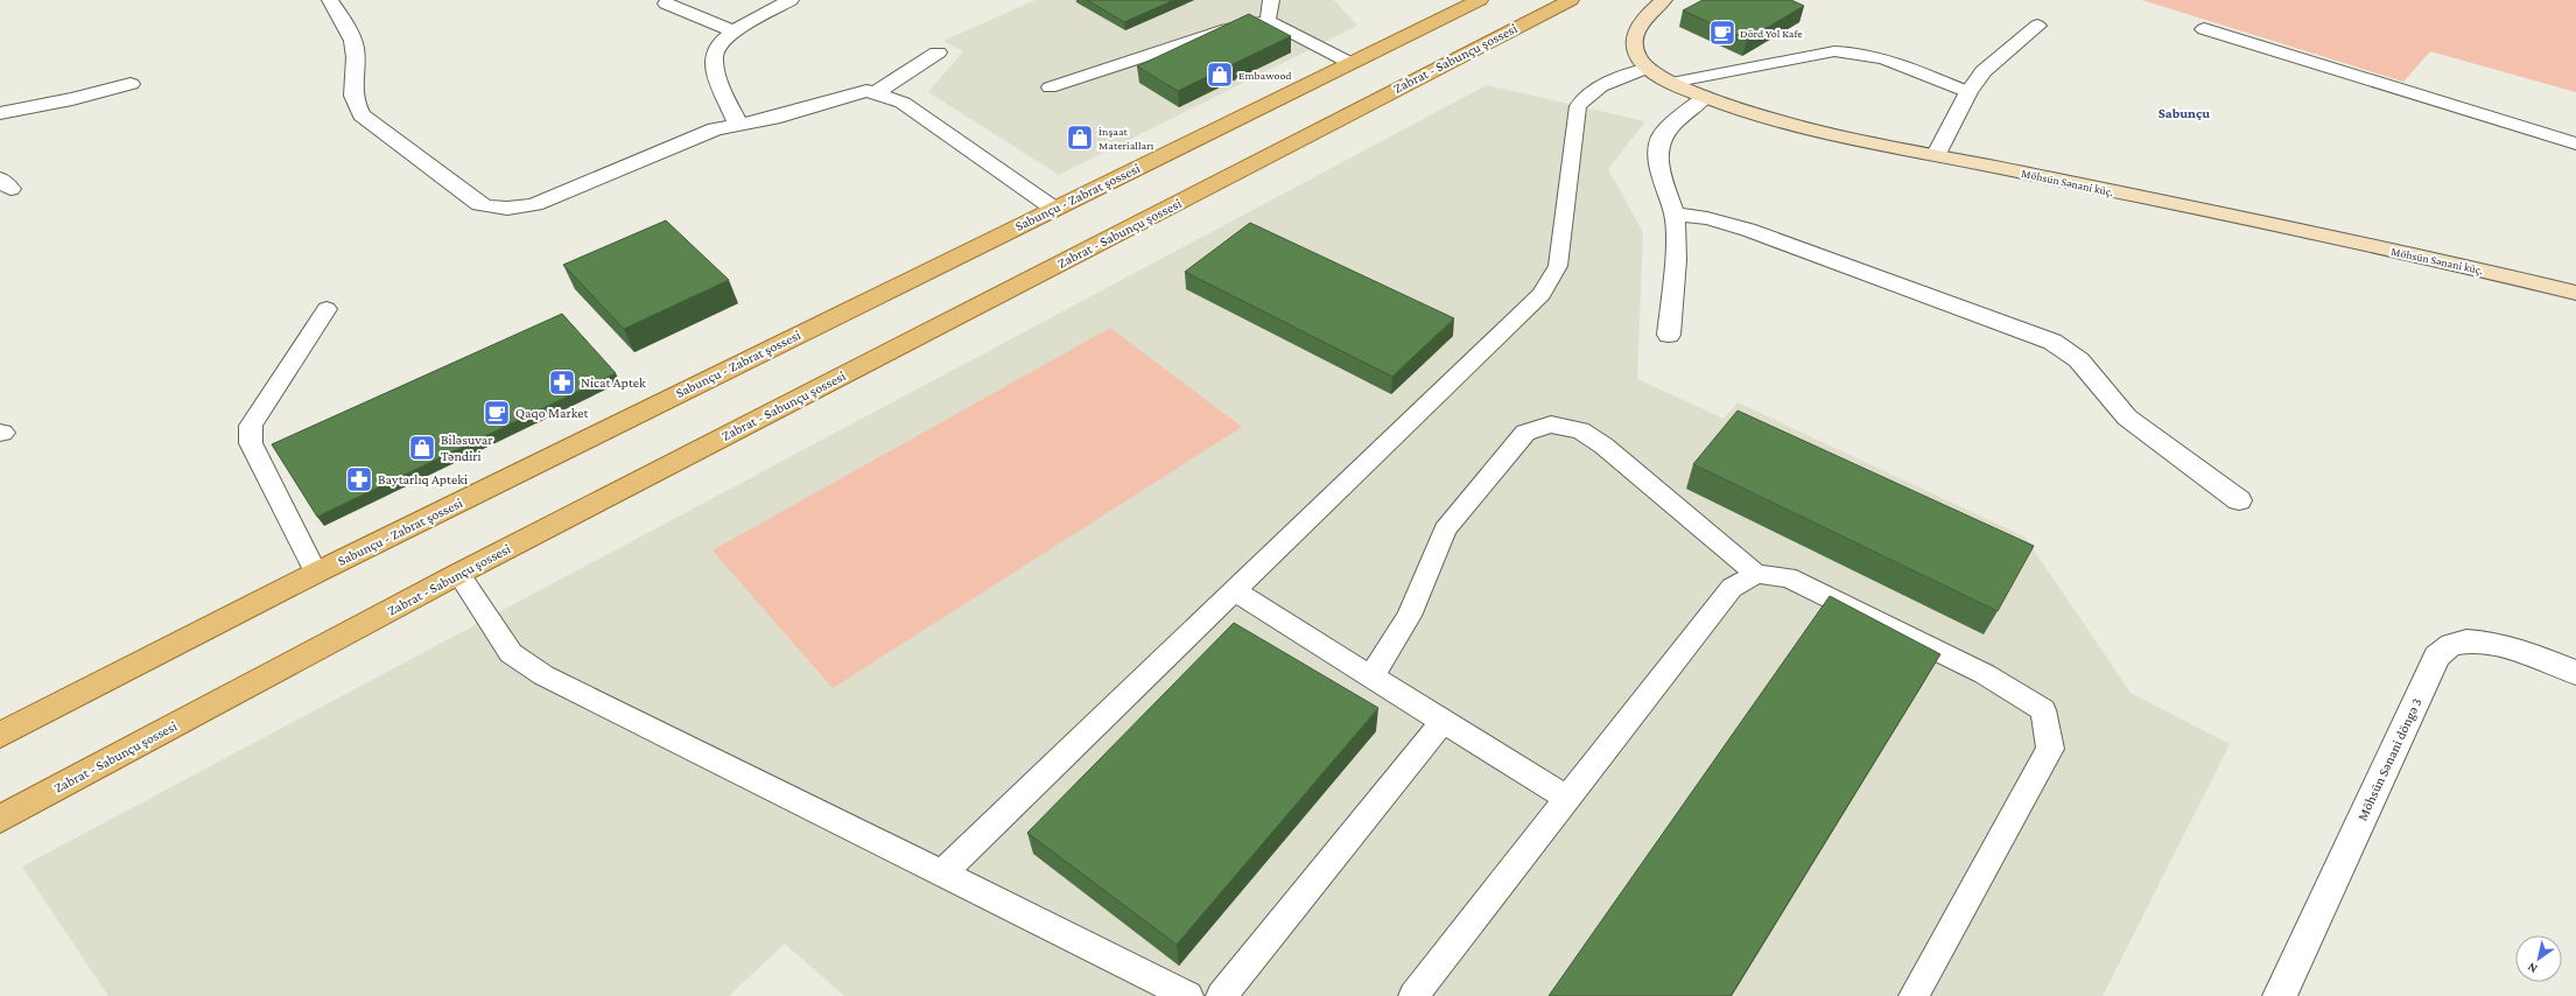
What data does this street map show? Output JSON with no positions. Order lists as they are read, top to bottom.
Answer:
{
  "streets": {
    "main road": ["Zabrat - Sabunçu şossesi", "Sabunçu - Zabrat şossesi"],
    "street": ["Möhsün Sənani küç.", "Möhsün Sənani döngə 3"]
  },
  "districts": ["Sabunçu"],
  "places": {
    "cafe": ["Dörd Yol Kafe", "Qaqo Market"],
    "shop": ["Embawood", "İnşaat Materialları", "Biləsuvar Təndiri"],
    "pharmacy": ["Nicat Aptek", "Baytarlıq Apteki"]
  },
  "north": "bottom left"
}
